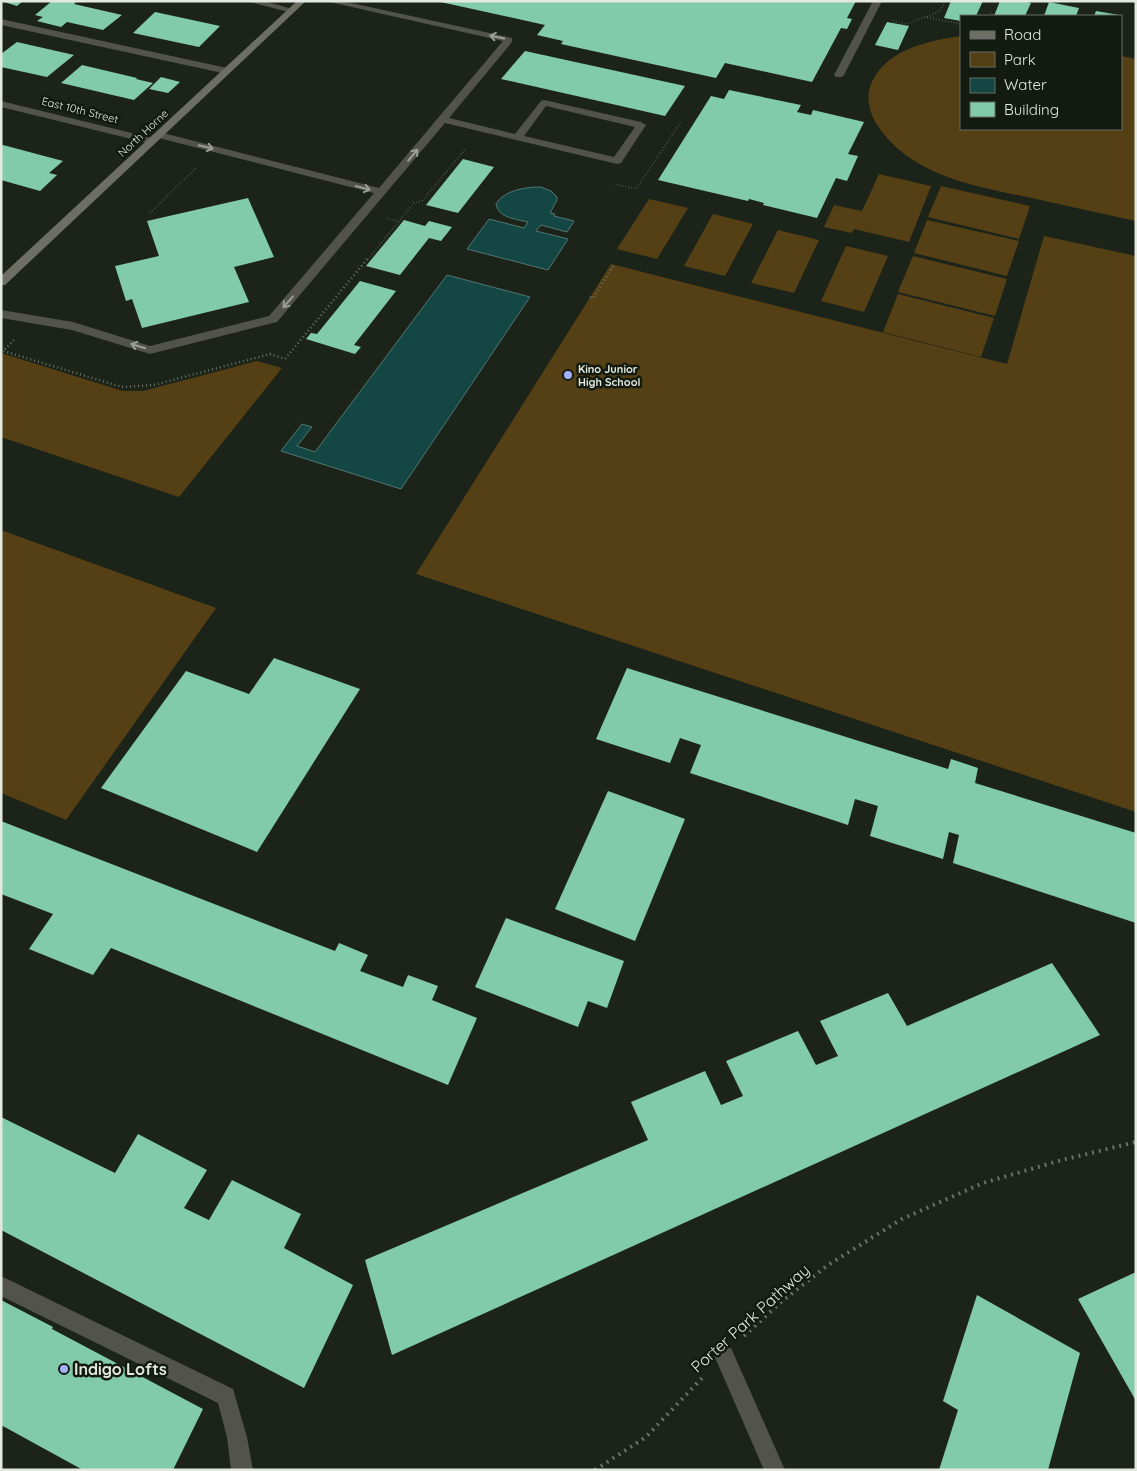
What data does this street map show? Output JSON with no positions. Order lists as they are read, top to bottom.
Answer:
{
  "streets": {
    "street": ["East 10th Street", "North Horne"],
    "path": ["Porter Park Pathway"]
  },
  "crossings": [
    ["East 10th Street", "North Horne"]
  ],
  "one_way": ["East 10th Street"],
  "places": ["Kino Junior High School", "Indigo Lofts"],
  "legend": [
    "Road",
    "Park",
    "Water",
    "Building"
  ]
}
